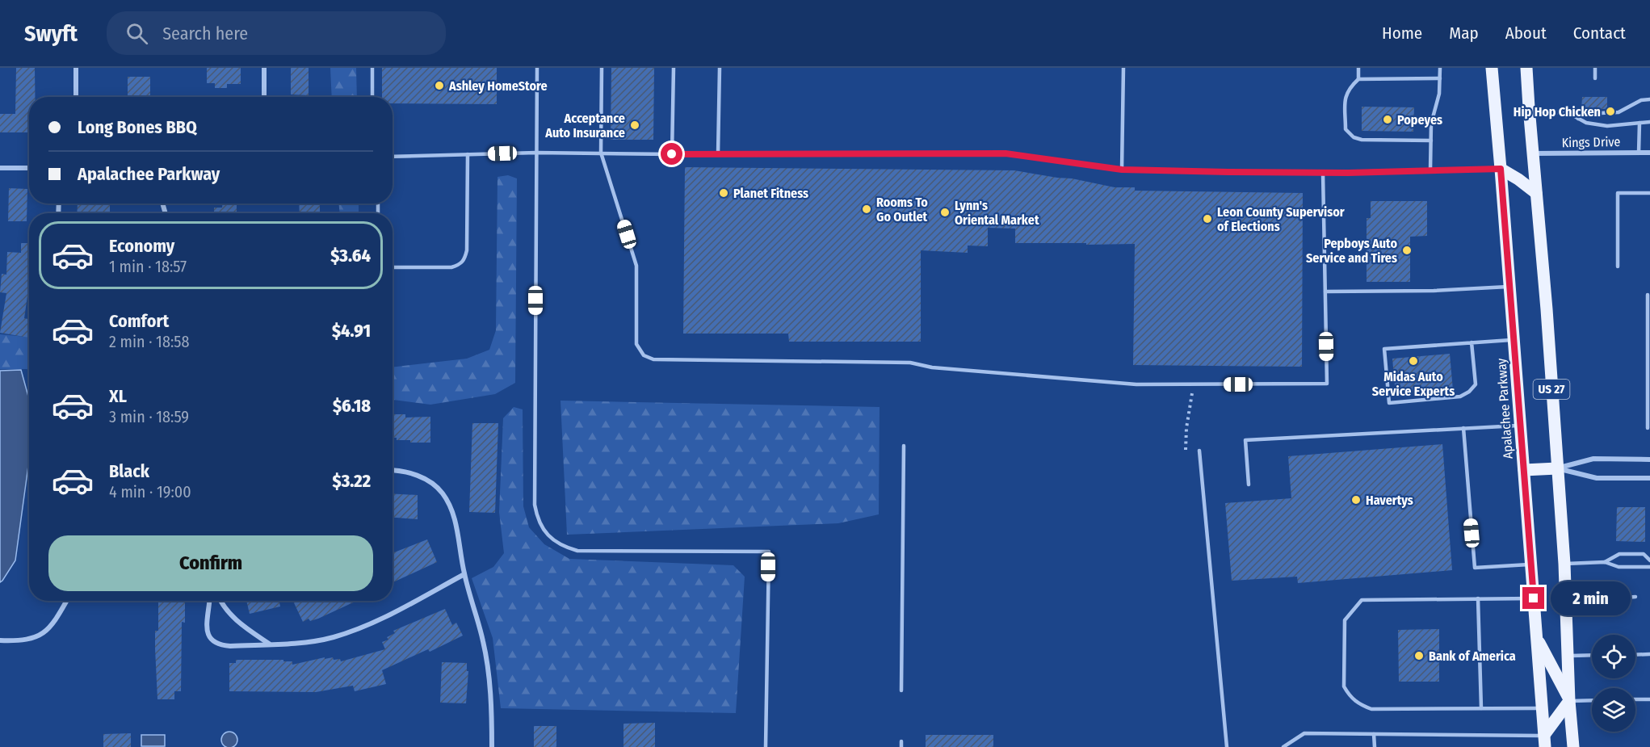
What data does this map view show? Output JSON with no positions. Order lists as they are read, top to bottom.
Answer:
{
  "streets": {
    "main road": ["US 27", "Apalachee Parkway"],
    "street": ["Kings Drive"]
  },
  "crossings": [
    ["Kings Drive", "US 27"]
  ],
  "places": [
    "Ashley HomeStore",
    "Hip Hop Chicken",
    "Popeyes",
    "Acceptance Auto Insurance",
    "Planet Fitness",
    "Rooms To Go Outlet",
    "Lynn's Oriental Market",
    "Leon County Supervisor of Elections",
    "Pepboys Auto Service and Tires",
    "Midas Auto Service Experts",
    "Havertys",
    "Bank of America"
  ],
  "page": {
    "header": "Swyft",
    "search": "Search here",
    "nav": [
      "Home",
      "Map",
      "About",
      "Contact"
    ],
    "banner": ["Long Bones BBQ", "Apalachee Parkway"],
    "list": [
      {
        "name": "Economy",
        "note": "1 min · 18:57",
        "value": "$3.64"
      },
      {
        "name": "Comfort",
        "note": "2 min · 18:58",
        "value": "$4.91"
      },
      {
        "name": "XL",
        "note": "3 min · 18:59",
        "value": "$6.18"
      },
      {
        "name": "Black",
        "note": "4 min · 19:00",
        "value": "$3.22"
      }
    ],
    "buttons": "Confirm",
    "bubble": "2 min"
  }
}
